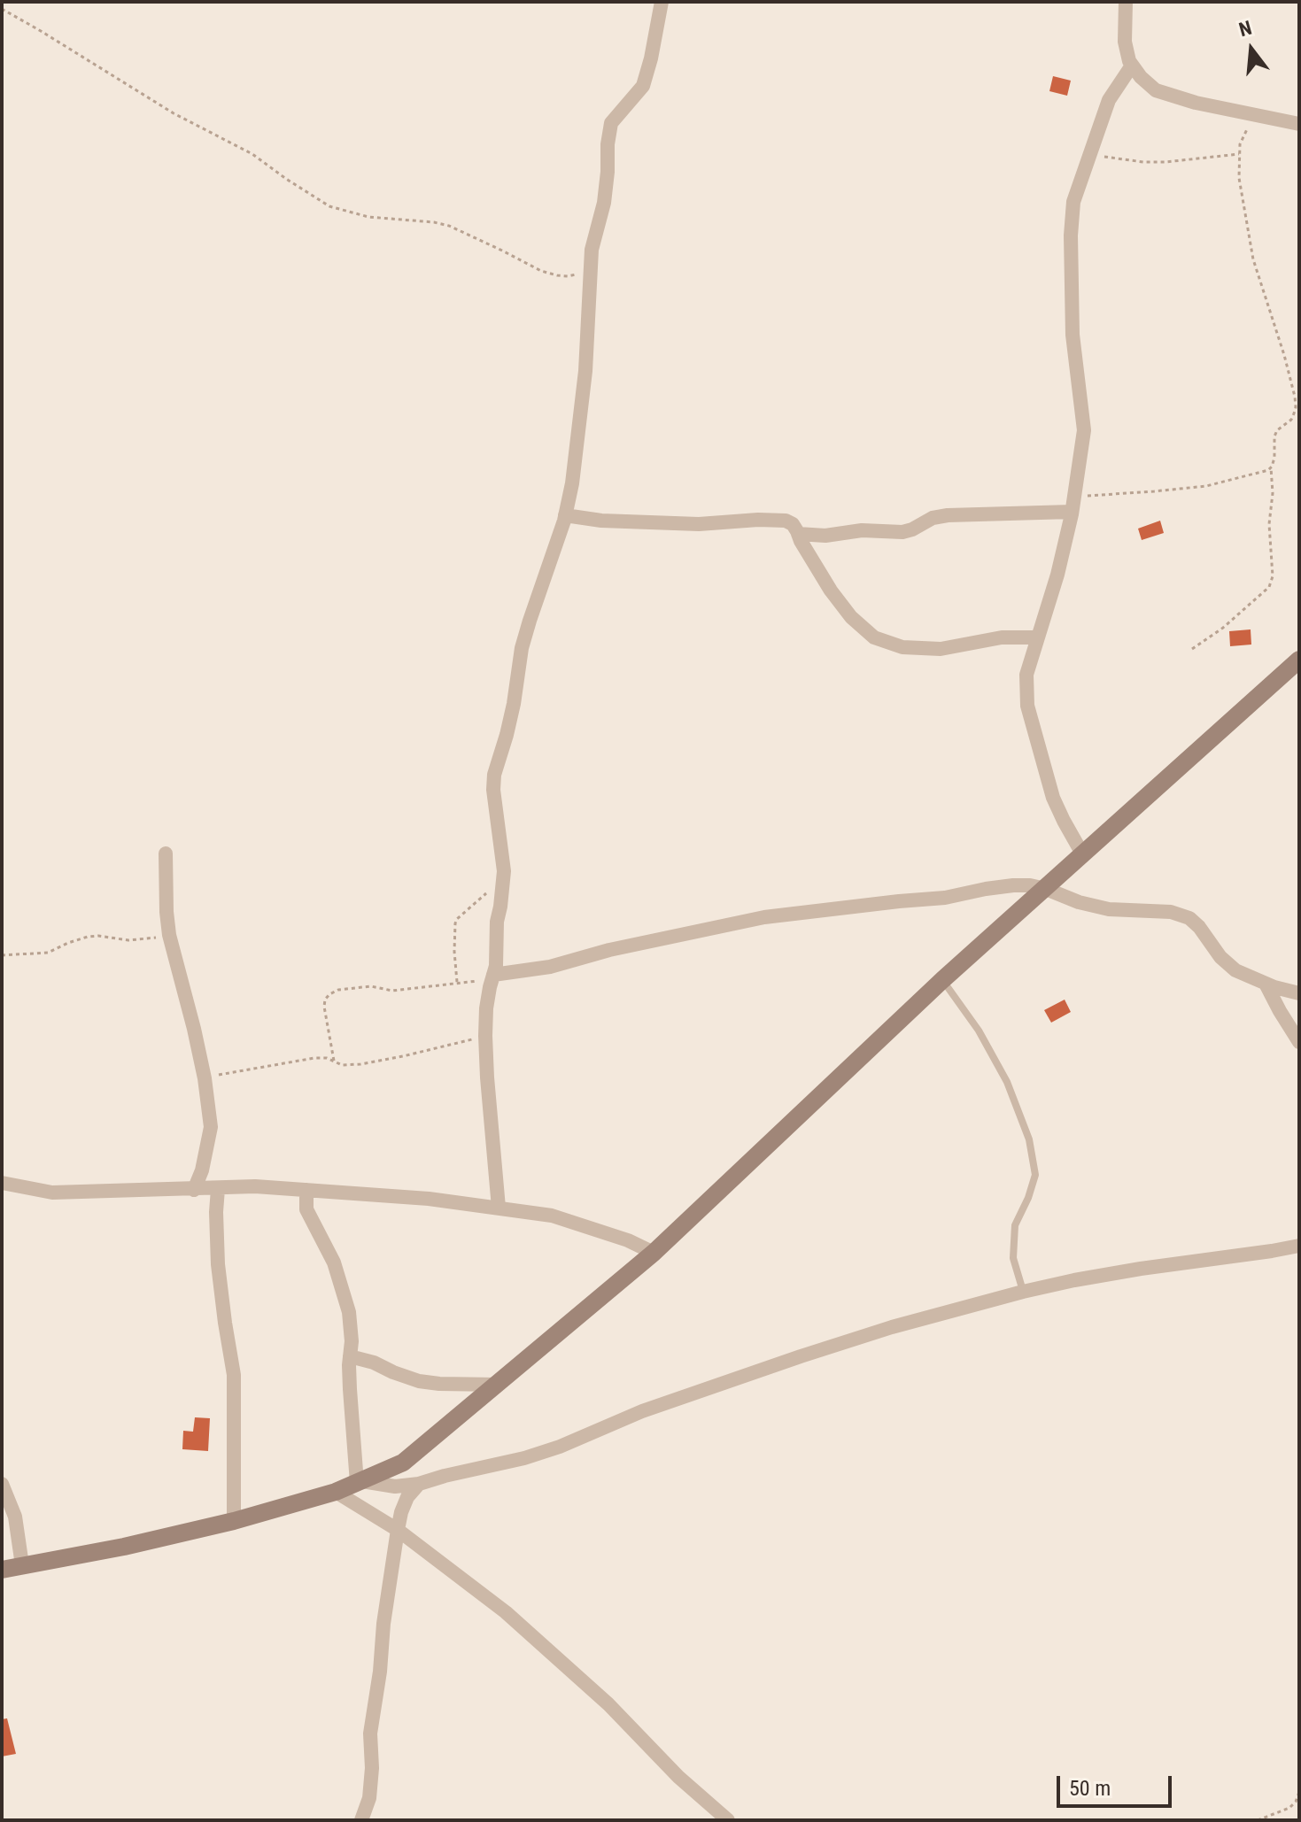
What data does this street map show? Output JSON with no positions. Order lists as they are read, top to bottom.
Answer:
{
  "scale_bar": "50 m",
  "north": "top"
}
